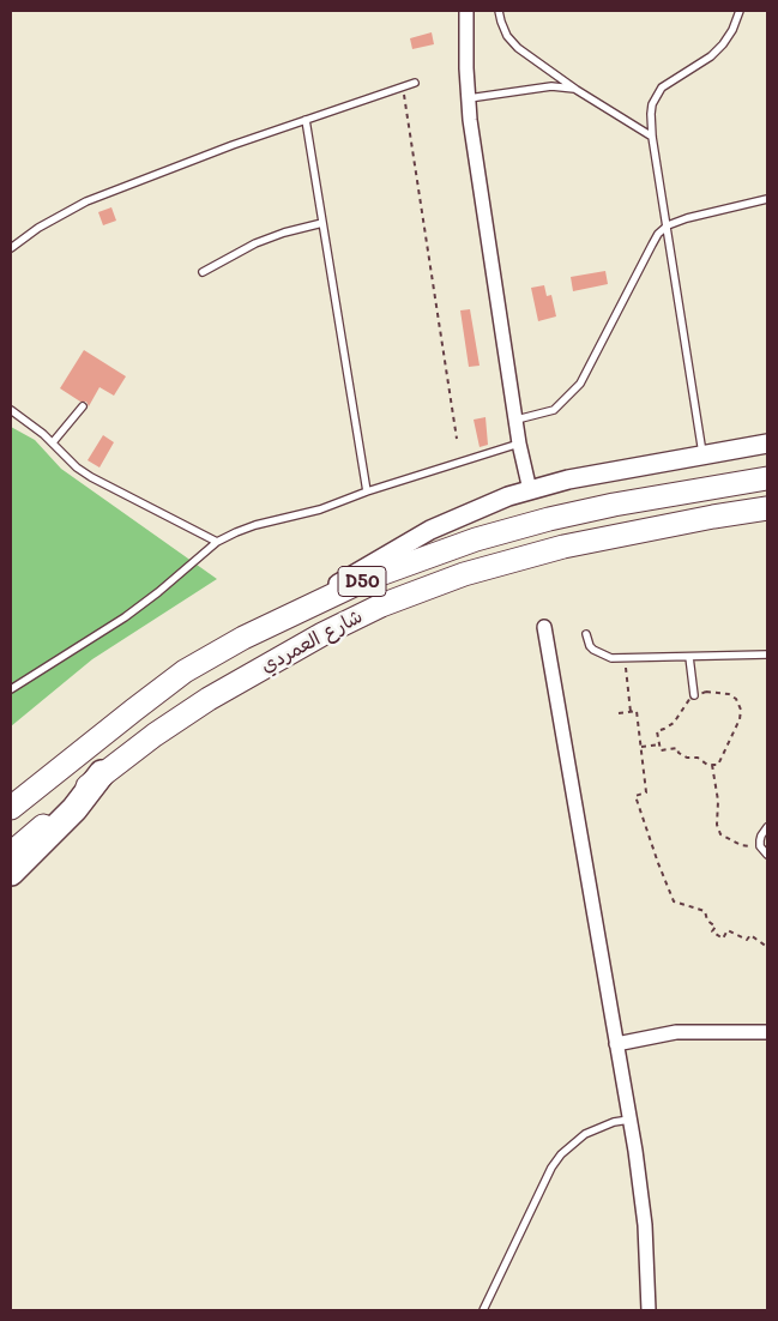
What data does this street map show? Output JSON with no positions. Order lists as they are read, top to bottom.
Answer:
{
  "streets": {
    "main road": ["D50", "شارع العمردي"]
  }
}
